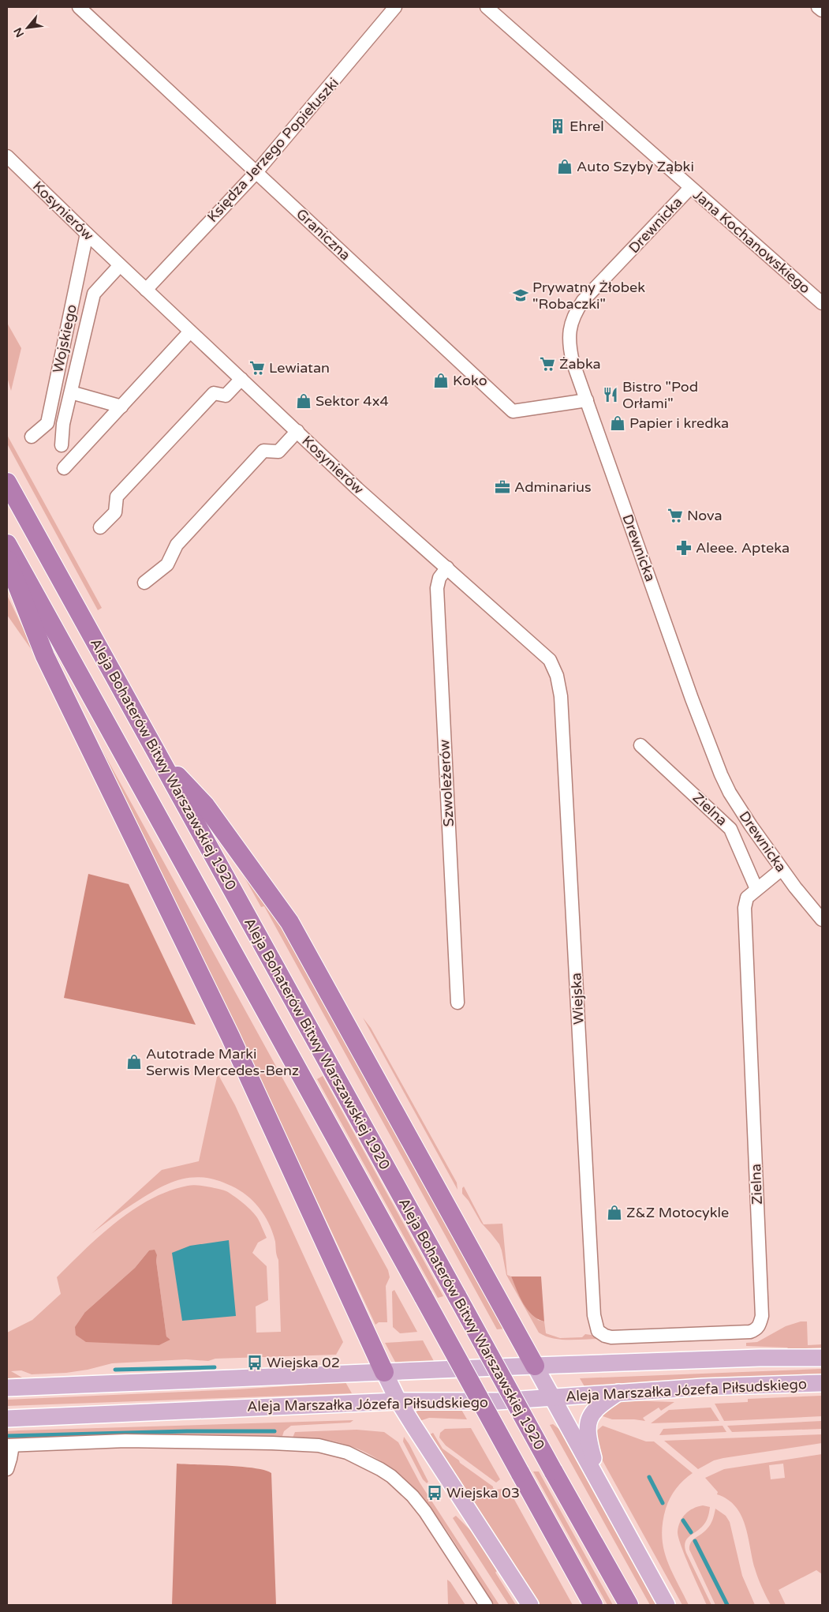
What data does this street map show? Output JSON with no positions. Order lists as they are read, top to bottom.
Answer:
{
  "streets": {
    "highway": ["Aleja Bohaterów Bitwy Warszawskiej 1920"],
    "main road": ["Aleja Marszałka Józefa Piłsudskiego"],
    "street": [
      "Księdza Jerzego Popiełuszki",
      "Kosynierów",
      "Drewnicka",
      "Graniczna",
      "Jana Kochanowskiego",
      "Wojskiego",
      "Szwoleżerów",
      "Zielna",
      "Wiejska"
    ]
  },
  "crossings": [
    ["Księdza Jerzego Popiełuszki", "Kosynierów"],
    ["Księdza Jerzego Popiełuszki", "Graniczna"],
    ["Kosynierów", "Wojskiego"],
    ["Kosynierów", "Szwoleżerów"],
    ["Kosynierów", "Wiejska"],
    ["Drewnicka", "Graniczna"],
    ["Drewnicka", "Jana Kochanowskiego"],
    ["Drewnicka", "Zielna"],
    ["Zielna", "Wiejska"]
  ],
  "places": {
    "building": ["Ehrel"],
    "shop": [
      "Auto Szyby Ząbki",
      "Koko",
      "Sektor 4x4",
      "Papier i kredka",
      "Autotrade Marki Serwis Mercedes-Benz",
      "Z&Z Motocykle"
    ],
    "school or university": ["Prywatny Żłobek \"Robaczki\""],
    "supermarket": ["Żabka", "Lewiatan", "Nova"],
    "restaurant": ["Bistro \"Pod Orłami\""],
    "office": ["Adminarius"],
    "pharmacy": ["Aleee. Apteka"],
    "bus stop": ["Wiejska 02", "Wiejska 03"]
  },
  "north": "bottom left"
}
